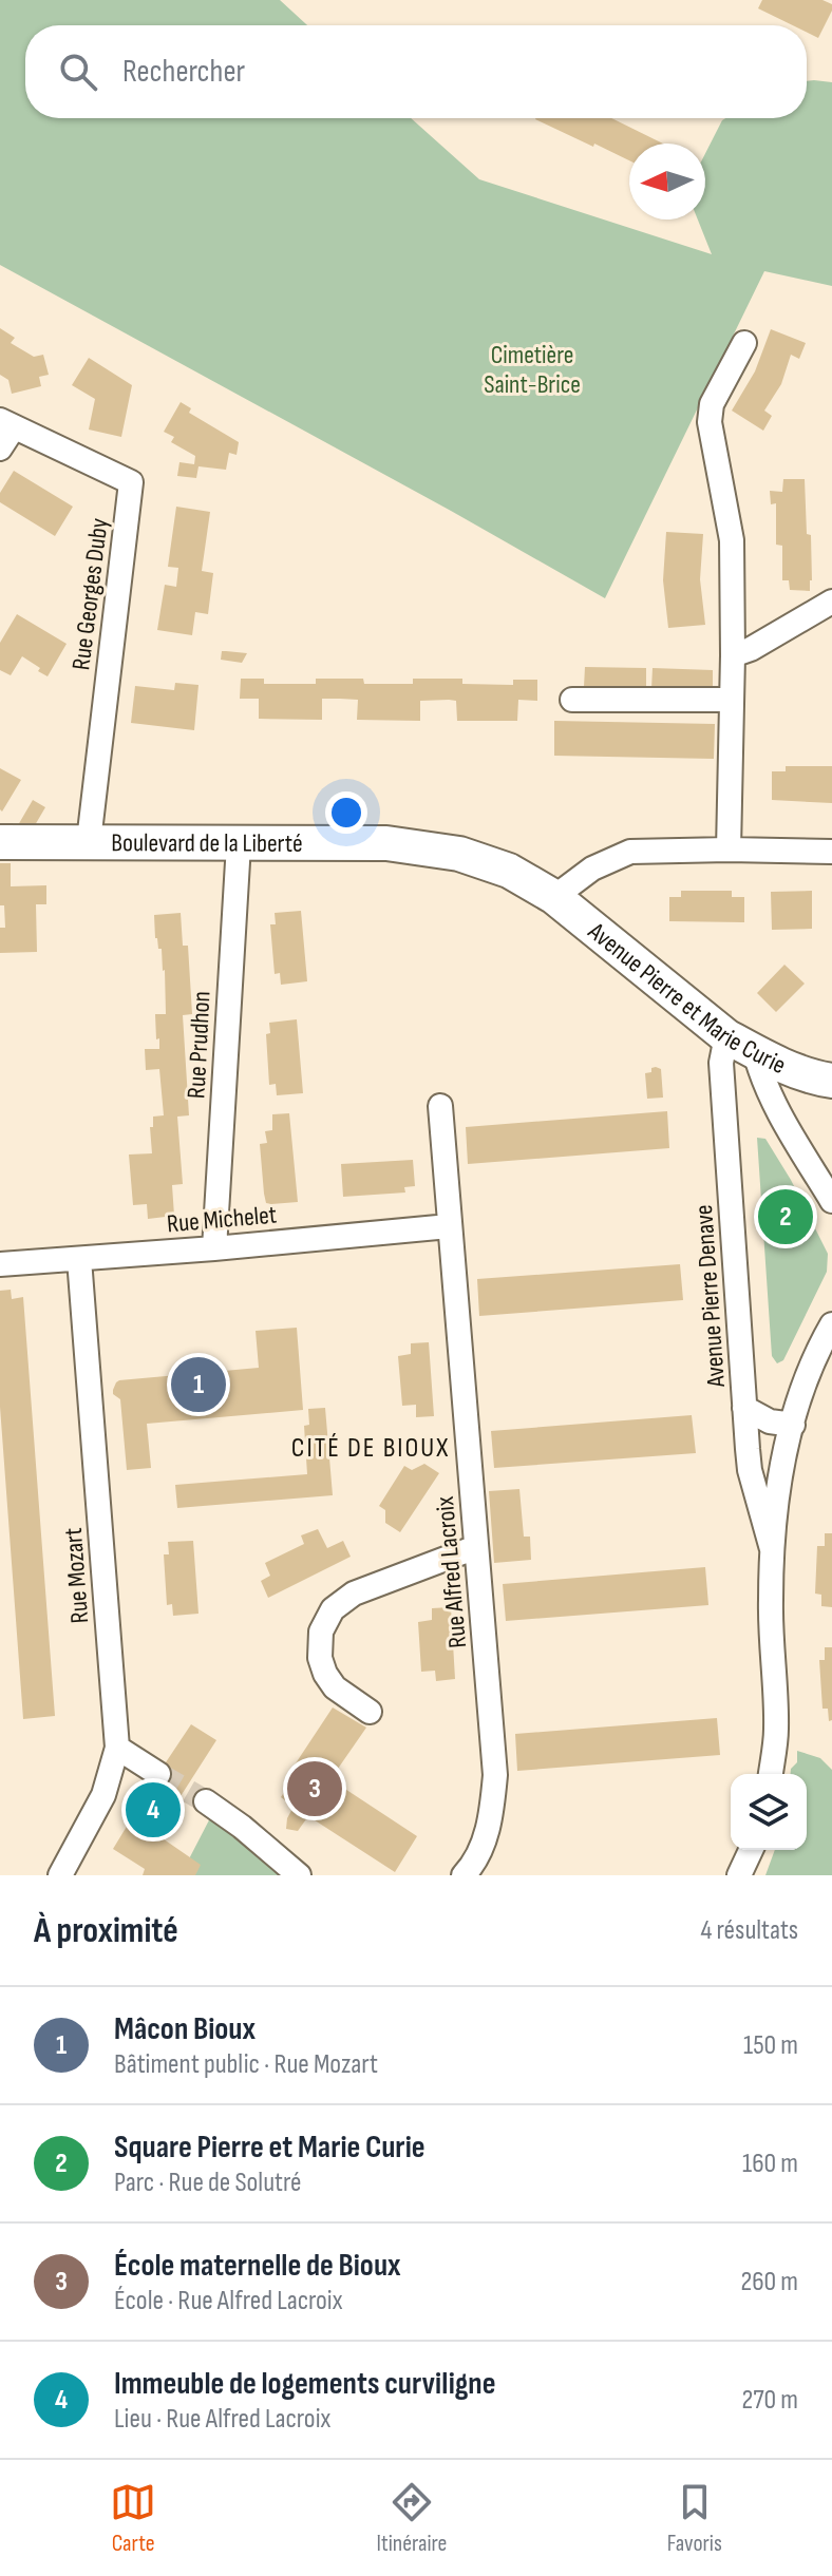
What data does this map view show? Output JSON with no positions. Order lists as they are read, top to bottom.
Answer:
{
  "streets": {
    "main road": ["Boulevard de la Liberté", "Avenue Pierre et Marie Curie"],
    "street": [
      "Rue Georges Duby",
      "Rue Prudhon",
      "Rue Michelet",
      "Avenue Pierre Denave",
      "Rue Alfred Lacroix",
      "Rue Mozart"
    ]
  },
  "crossings": [
    ["Rue Georges Duby", "Boulevard de la Liberté"],
    ["Boulevard de la Liberté", "Avenue Pierre et Marie Curie"],
    ["Boulevard de la Liberté", "Rue Prudhon"],
    ["Avenue Pierre et Marie Curie", "Avenue Pierre Denave"],
    ["Rue Prudhon", "Rue Michelet"],
    ["Rue Michelet", "Rue Alfred Lacroix"],
    ["Rue Michelet", "Rue Mozart"]
  ],
  "districts": ["CITÉ DE BIOUX"],
  "parks": ["Cimetière Saint-Brice"],
  "north": "left",
  "page": {
    "search": "Rechercher",
    "pins": [
      "2",
      "1",
      "3",
      "4"
    ],
    "heading": ["À proximité", "4 résultats"],
    "list": [
      {
        "mark": "1",
        "name": "Mâcon Bioux",
        "note": "Bâtiment public · Rue Mozart",
        "value": "150 m"
      },
      {
        "mark": "2",
        "name": "Square Pierre et Marie Curie",
        "note": "Parc · Rue de Solutré",
        "value": "160 m"
      },
      {
        "mark": "3",
        "name": "École maternelle de Bioux",
        "note": "École · Rue Alfred Lacroix",
        "value": "260 m"
      },
      {
        "mark": "4",
        "name": "Immeuble de logements curviligne",
        "note": "Lieu · Rue Alfred Lacroix",
        "value": "270 m"
      }
    ],
    "nav": ["Carte", "Itinéraire", "Favoris"]
  }
}
